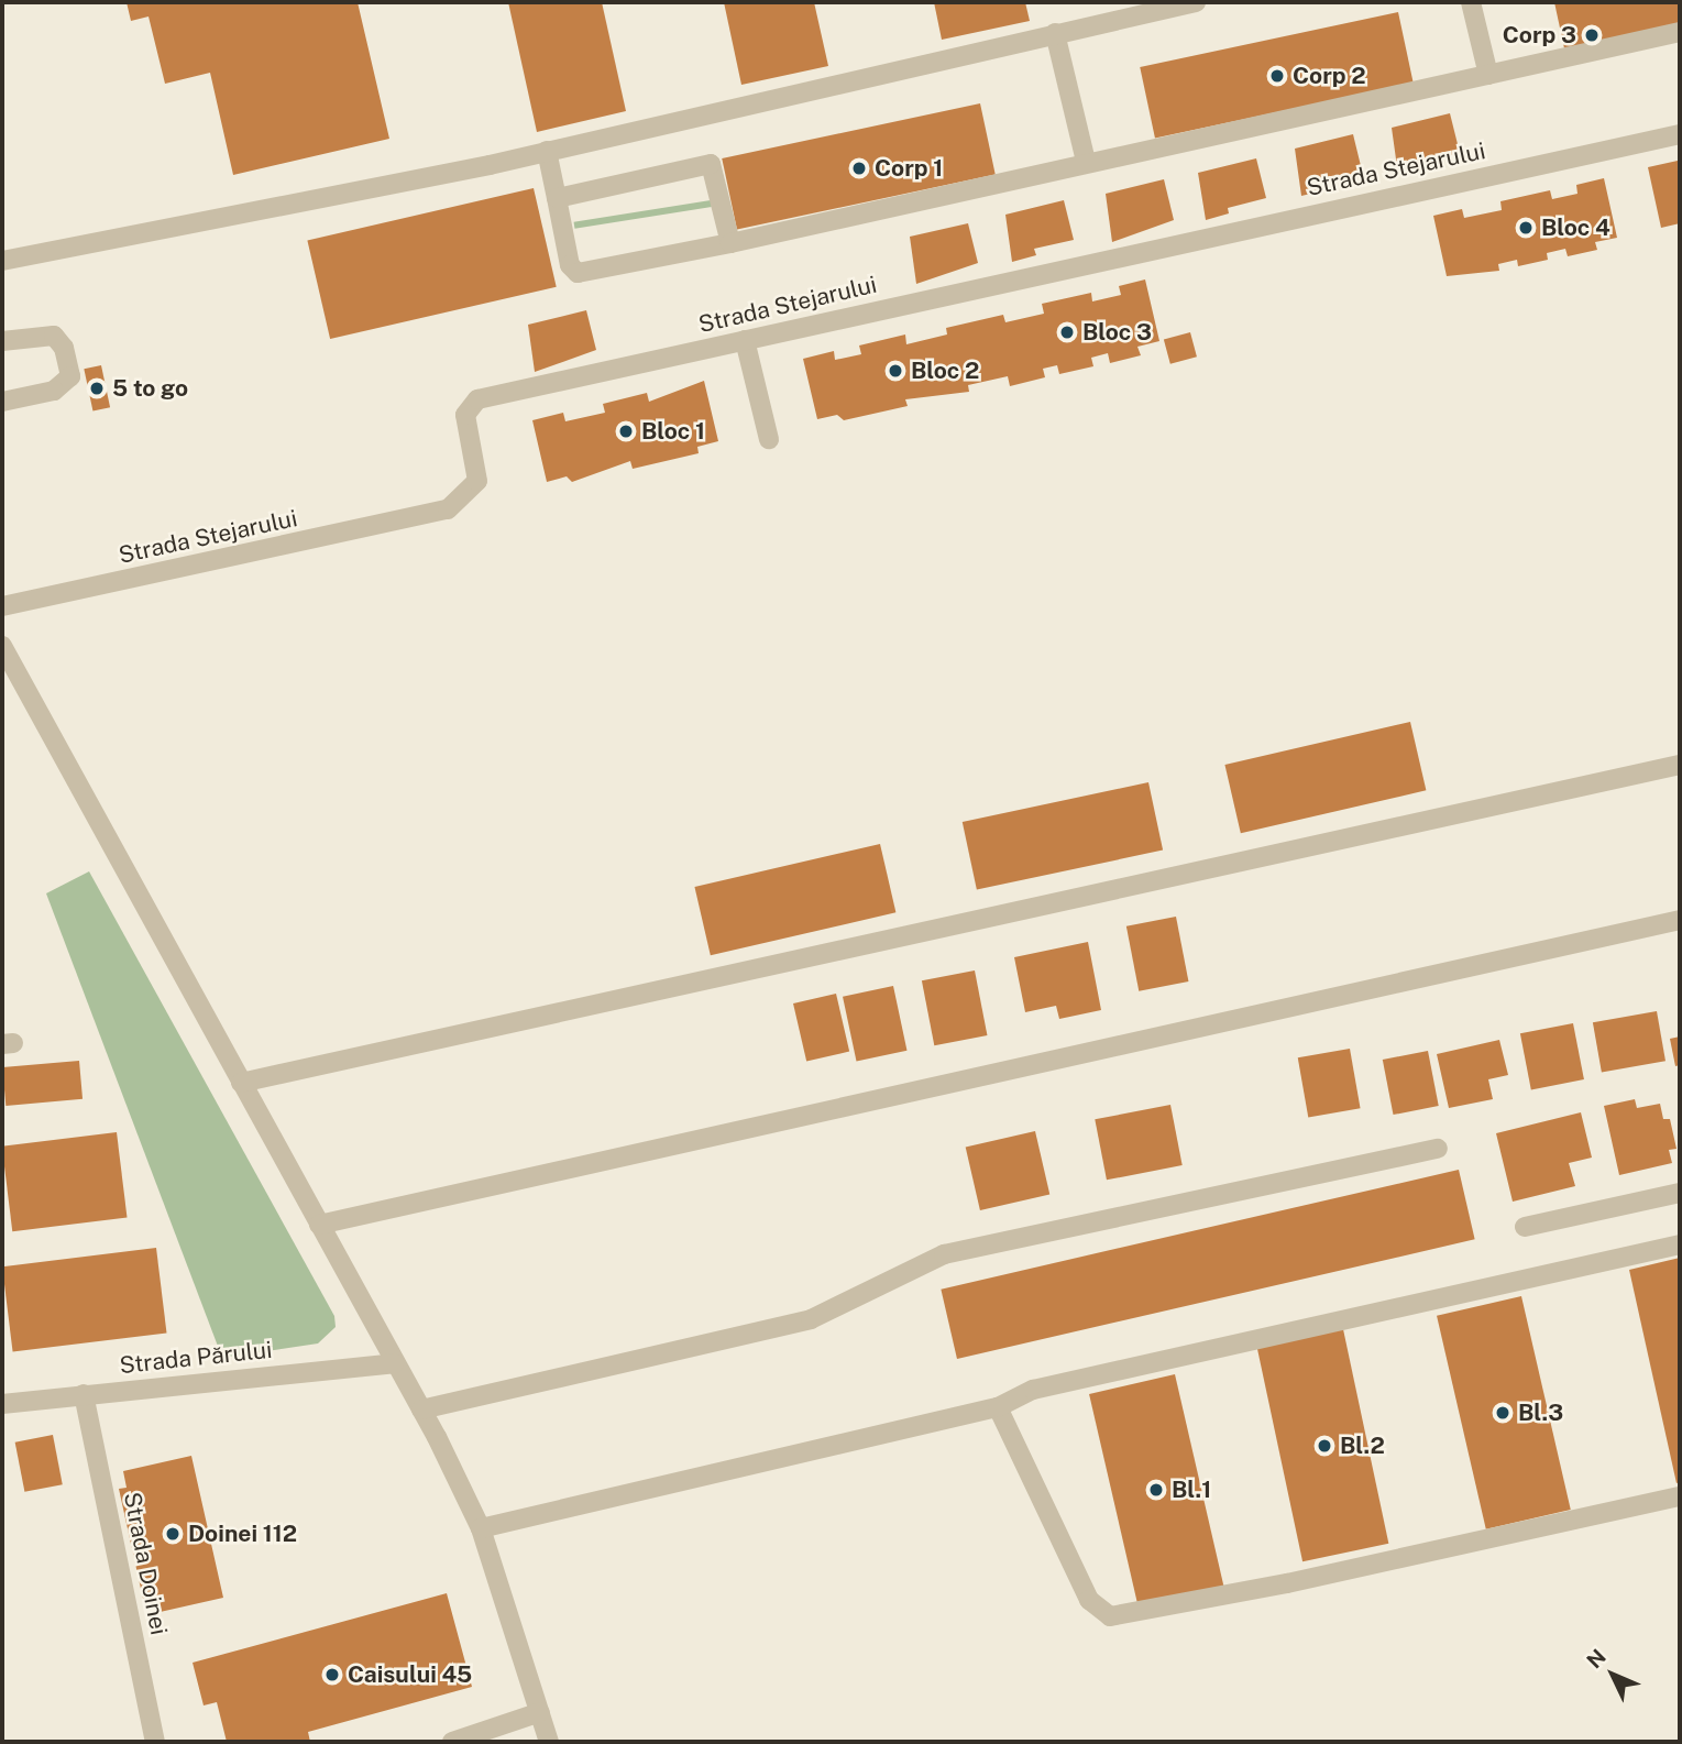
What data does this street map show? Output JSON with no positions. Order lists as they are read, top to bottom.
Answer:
{
  "streets": {
    "street": ["Strada Stejarului", "Strada Părului", "Strada Doinei"]
  },
  "crossings": [
    ["Strada Părului", "Strada Doinei"]
  ],
  "places": [
    "Corp 3",
    "Corp 2",
    "Corp 1",
    "Bloc 4",
    "Bloc 3",
    "Bloc 2",
    "5 to go",
    "Bloc 1",
    "Bl.3",
    "Bl.2",
    "Bl.1",
    "Doinei 112",
    "Caisului 45"
  ],
  "north": "top left"
}
